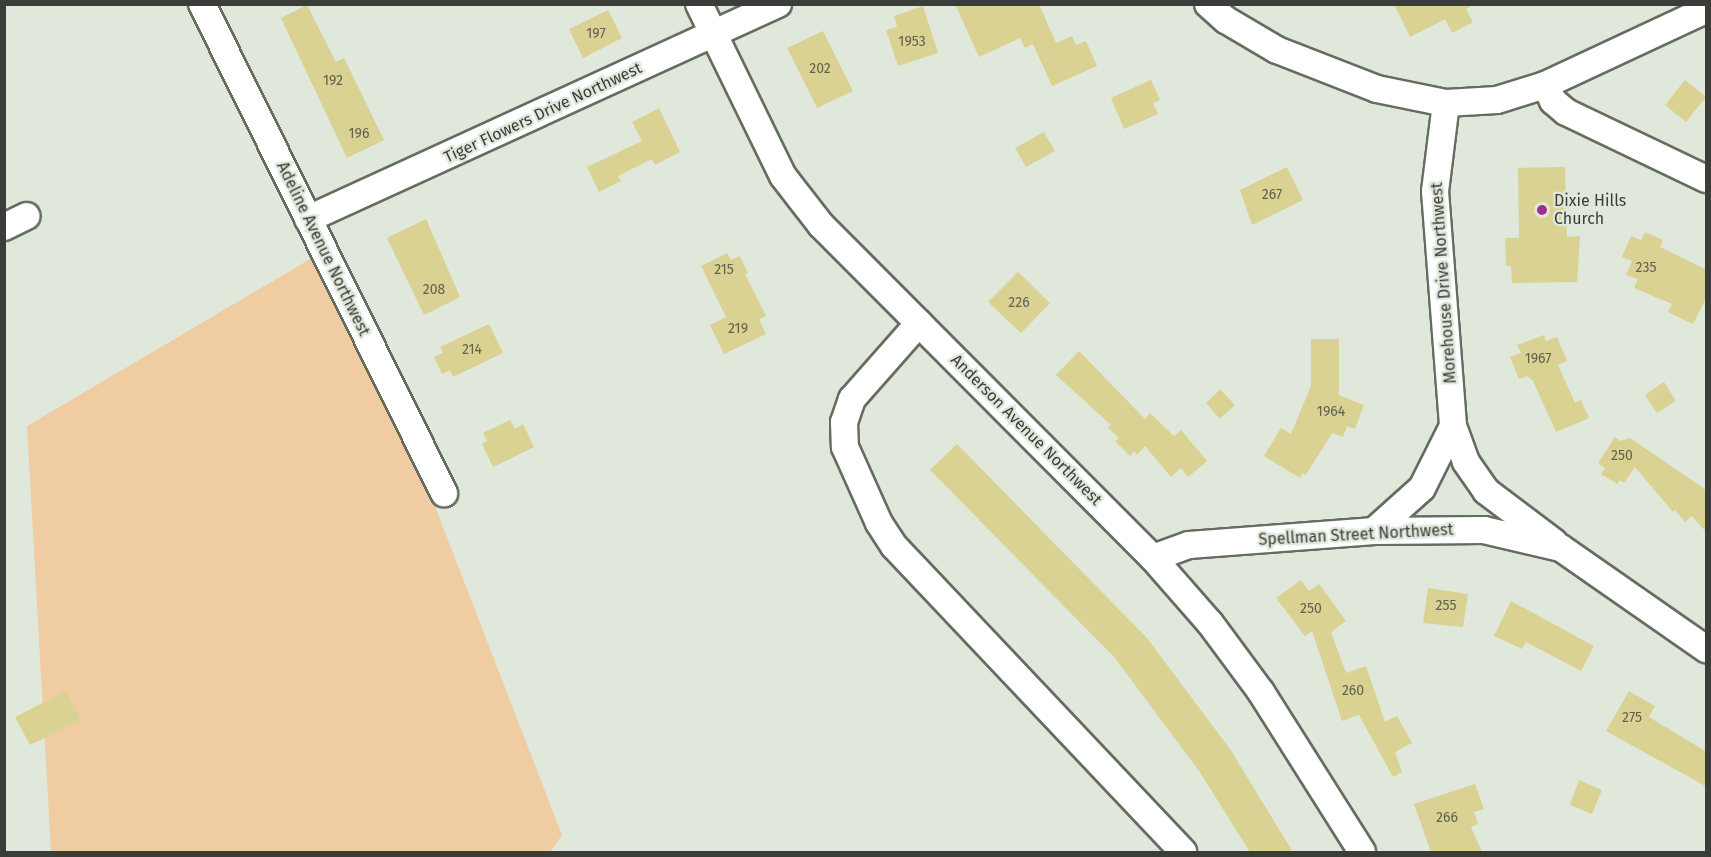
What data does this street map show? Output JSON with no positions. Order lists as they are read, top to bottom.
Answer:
{
  "streets": {
    "street": [
      "Tiger Flowers Drive Northwest",
      "Adeline Avenue Northwest",
      "Morehouse Drive Northwest",
      "Anderson Avenue Northwest",
      "Spellman Street Northwest"
    ]
  },
  "crossings": [
    ["Tiger Flowers Drive Northwest", "Adeline Avenue Northwest"],
    ["Tiger Flowers Drive Northwest", "Anderson Avenue Northwest"],
    ["Morehouse Drive Northwest", "Spellman Street Northwest"],
    ["Anderson Avenue Northwest", "Spellman Street Northwest"]
  ],
  "places": ["Dixie Hills Church"],
  "house_numbers": [
    "197",
    "1953",
    "202",
    "192",
    "196",
    "267",
    "235",
    "215",
    "208",
    "226",
    "219",
    "214",
    "1967",
    "1964",
    "250",
    "255",
    "250",
    "260",
    "275",
    "266"
  ]
}
